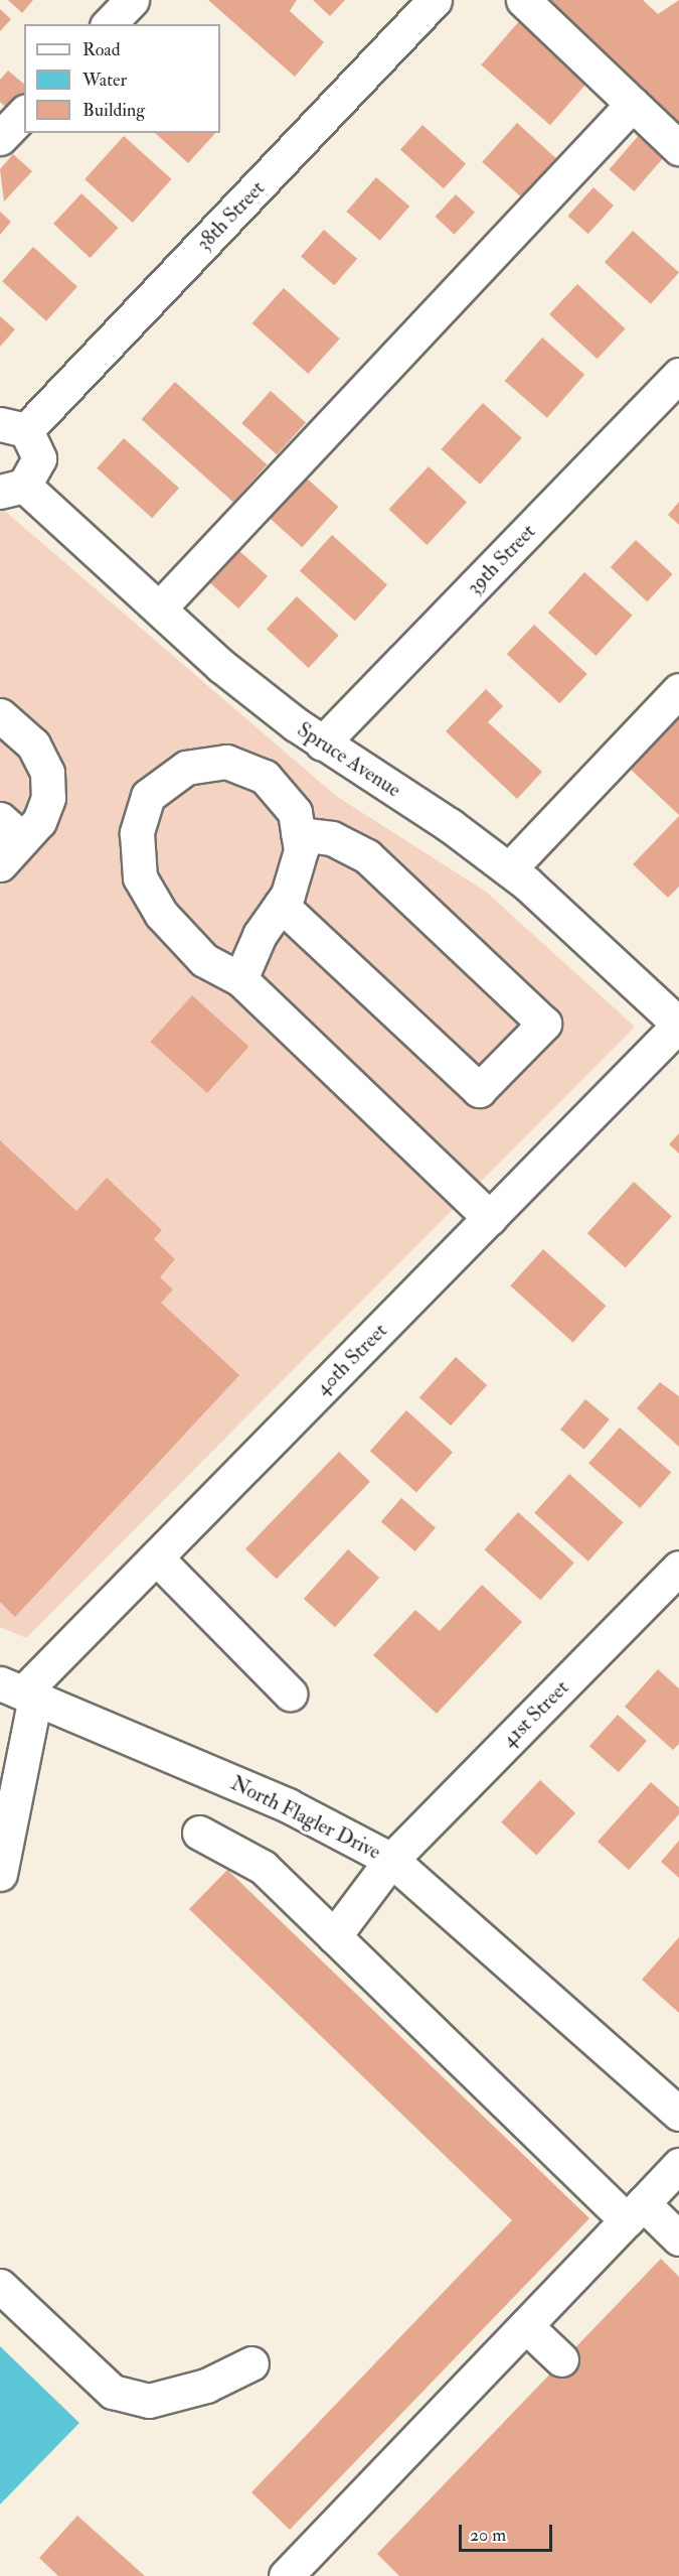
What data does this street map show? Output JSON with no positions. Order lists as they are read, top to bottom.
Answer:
{
  "streets": {
    "street": [
      "38th Street",
      "39th Street",
      "Spruce Avenue",
      "40th Street",
      "41st Street",
      "North Flagler Drive"
    ]
  },
  "crossings": [
    ["39th Street", "Spruce Avenue"],
    ["Spruce Avenue", "40th Street"],
    ["40th Street", "North Flagler Drive"],
    ["41st Street", "North Flagler Drive"]
  ],
  "legend": ["Road", "Water", "Building"],
  "scale_bar": "20 m"
}
